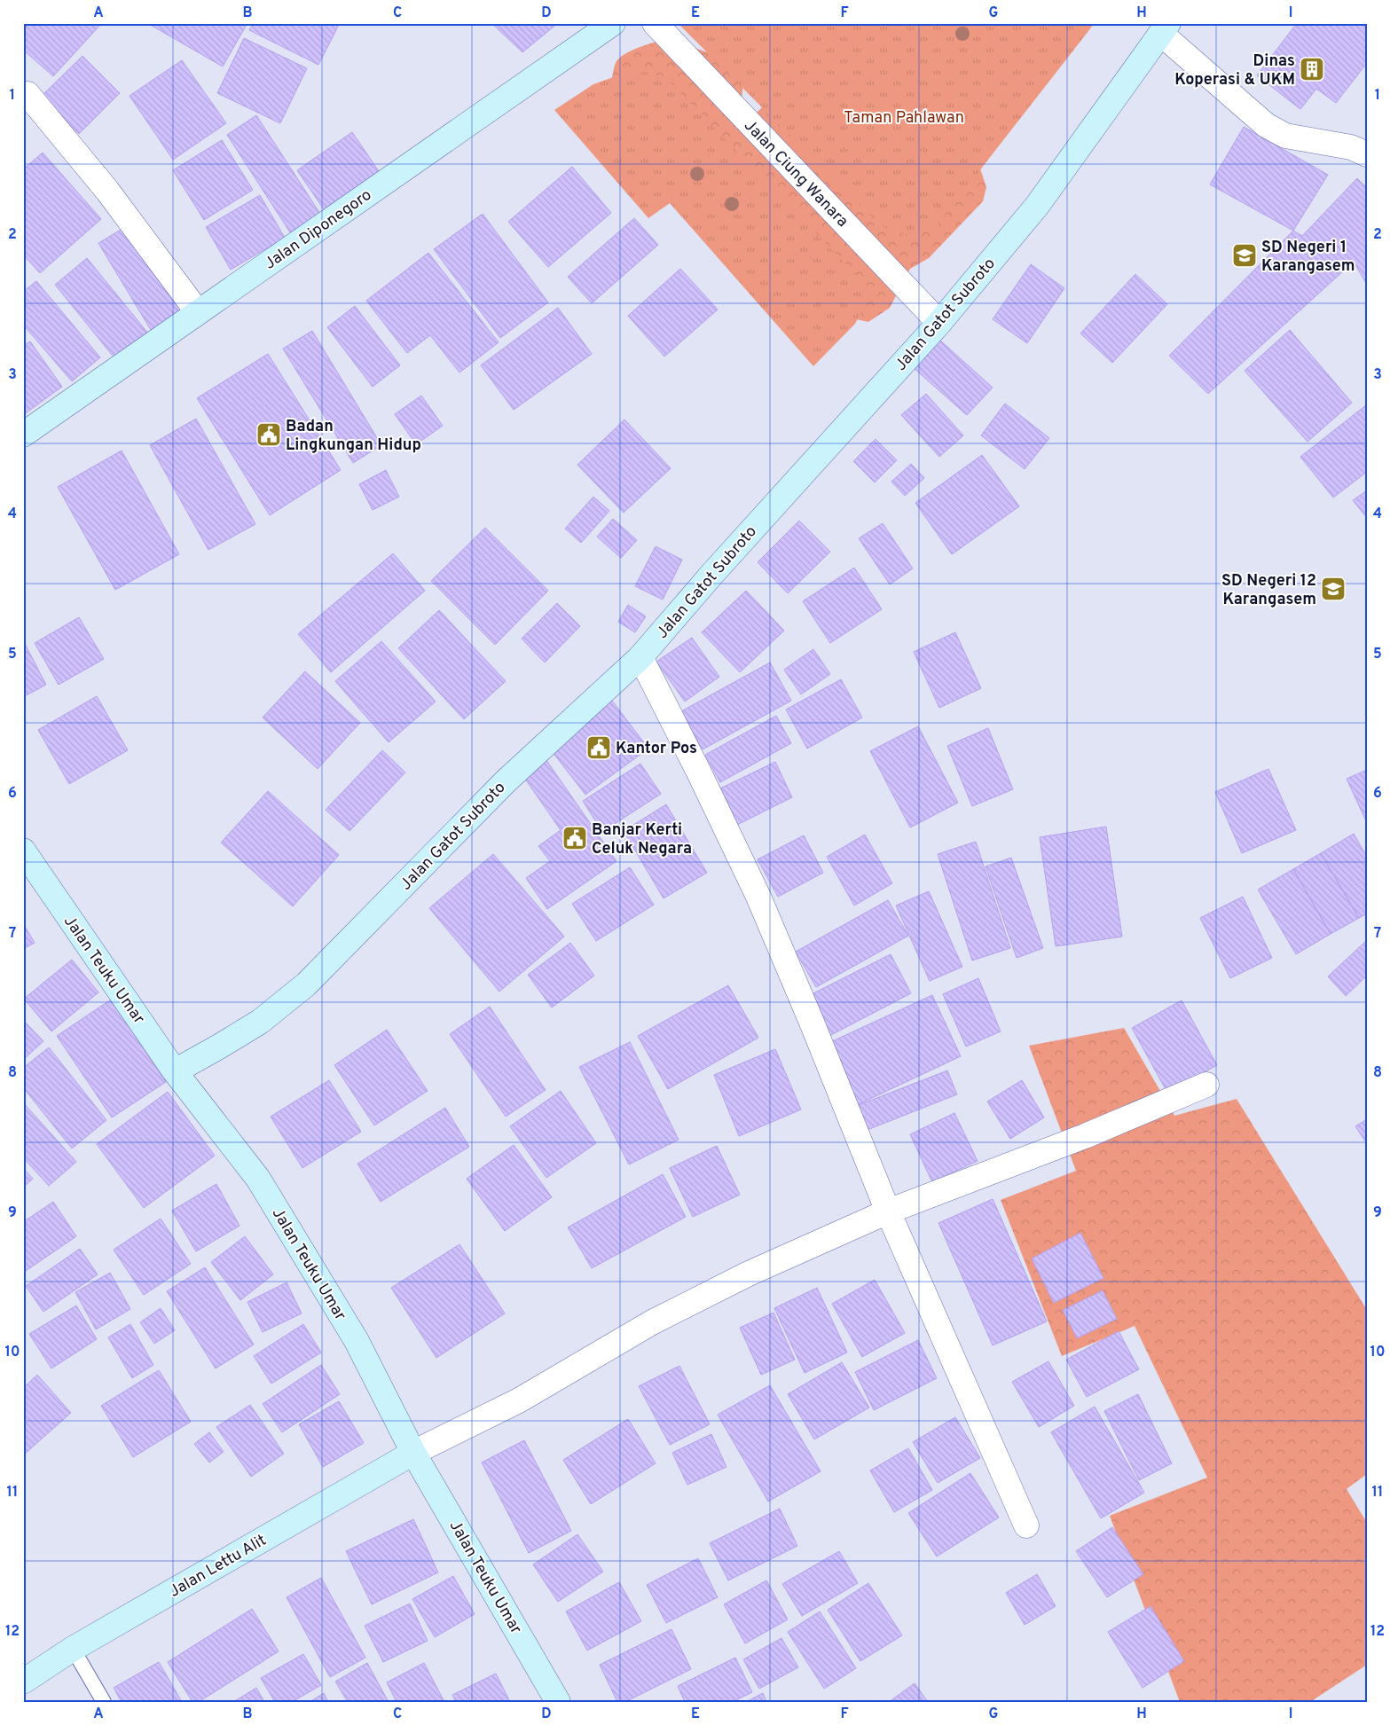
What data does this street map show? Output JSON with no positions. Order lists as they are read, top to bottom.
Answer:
{
  "streets": {
    "street": [
      "Jalan Ciung Wanara",
      "Jalan Diponegoro",
      "Jalan Gatot Subroto",
      "Jalan Teuku Umar",
      "Jalan Lettu Alit"
    ]
  },
  "crossings": [
    ["Jalan Ciung Wanara", "Jalan Gatot Subroto"],
    ["Jalan Gatot Subroto", "Jalan Teuku Umar"],
    ["Jalan Teuku Umar", "Jalan Lettu Alit"]
  ],
  "parks": ["Taman Pahlawan"],
  "places": {
    "building": ["Dinas Koperasi & UKM"],
    "school or university": ["SD Negeri 1 Karangasem", "SD Negeri 12 Karangasem"],
    "public building": ["Badan Lingkungan Hidup", "Kantor Pos", "Banjar Kerti Celuk Negara"]
  },
  "grid": {
    "columns": [
      "A",
      "B",
      "C",
      "D",
      "E",
      "F",
      "G",
      "H",
      "I"
    ],
    "rows": [
      "1",
      "2",
      "3",
      "4",
      "5",
      "6",
      "7",
      "8",
      "9",
      "10",
      "11",
      "12"
    ]
  }
}
